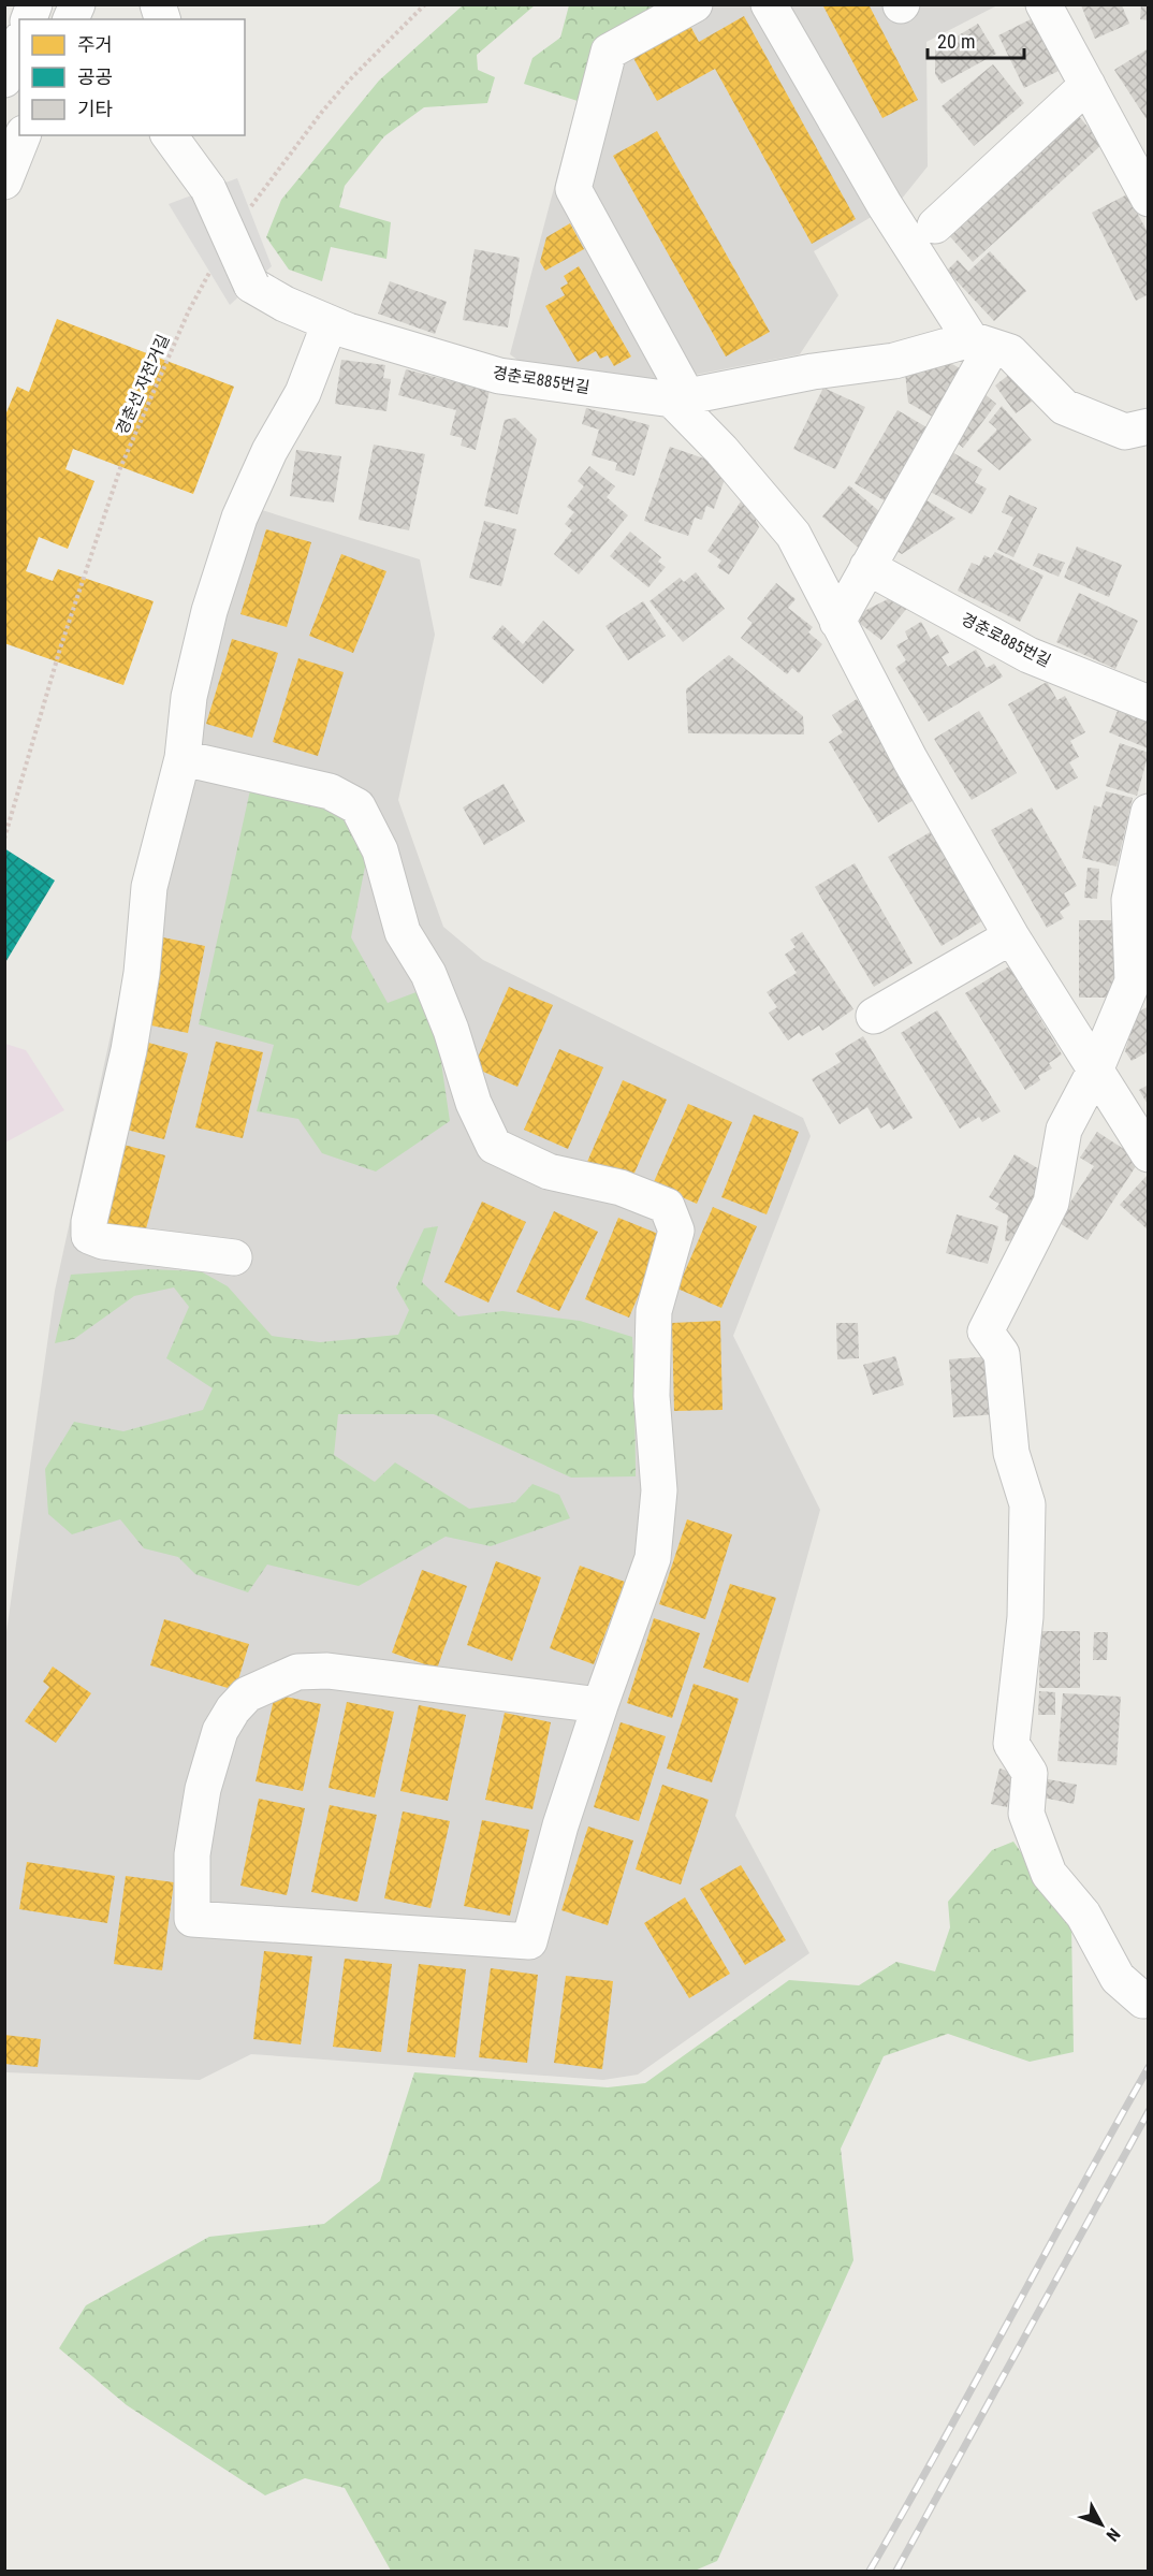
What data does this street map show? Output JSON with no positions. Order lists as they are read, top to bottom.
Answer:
{
  "streets": {
    "street": ["경춘로885번길"],
    "path": ["경춘선 자전거길"]
  },
  "legend": ["주거", "공공", "기타"],
  "scale_bar": "20 m",
  "north": "bottom right"
}
